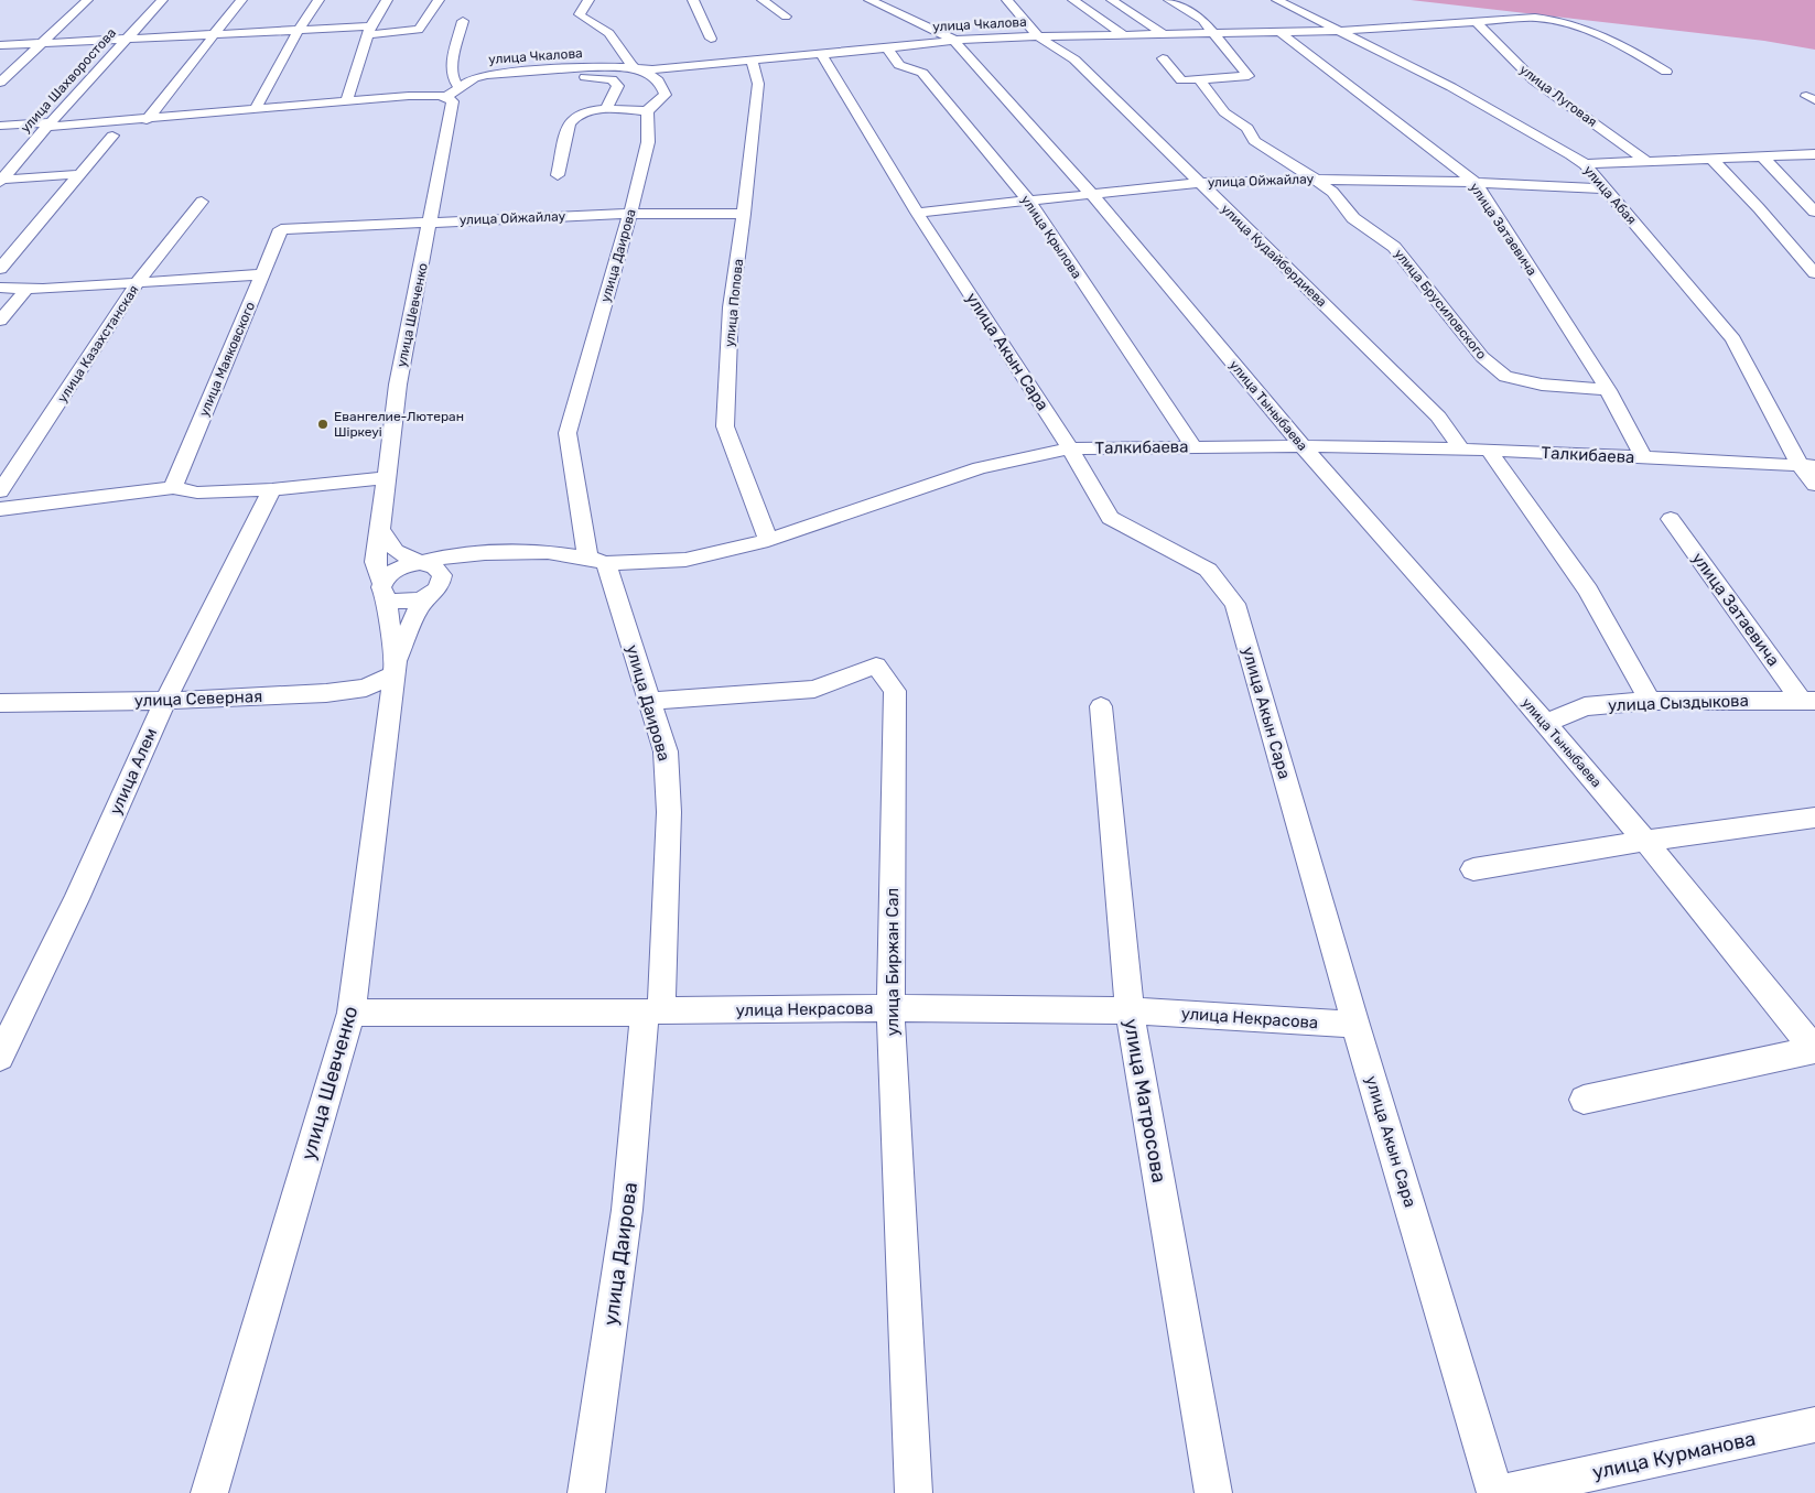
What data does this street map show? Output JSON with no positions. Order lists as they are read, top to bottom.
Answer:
{
  "streets": {
    "street": [
      "улица Чкалова",
      "улица Шахворостова",
      "улица Луговая",
      "улица Ойжайлау",
      "улица Абая",
      "улица Затаевича",
      "улица Крылова",
      "улица Даирова",
      "улица Кудайбердиева",
      "улица Попова",
      "улица Брусиловского",
      "улица Шевченко",
      "улица Казахстанская",
      "улица Акын Сара",
      "улица Маяковского",
      "улица Тыныбаева",
      "Талкибаева",
      "улица Северная",
      "улица Сыздыкова",
      "улица Алем",
      "улица Биржан Сал",
      "улица Некрасова",
      "улица Матросова",
      "улица Курманова"
    ]
  },
  "crossings": [
    ["улица Чкалова", "улица Луговая"],
    ["улица Чкалова", "улица Абая"],
    ["улица Чкалова", "улица Затаевича"],
    ["улица Чкалова", "улица Крылова"],
    ["улица Чкалова", "улица Кудайбердиева"],
    ["улица Чкалова", "улица Попова"],
    ["улица Чкалова", "улица Шевченко"],
    ["улица Чкалова", "улица Акын Сара"],
    ["улица Чкалова", "улица Тыныбаева"],
    ["улица Ойжайлау", "улица Абая"],
    ["улица Ойжайлау", "улица Затаевича"],
    ["улица Ойжайлау", "улица Крылова"],
    ["улица Ойжайлау", "улица Даирова"],
    ["улица Ойжайлау", "улица Кудайбердиева"],
    ["улица Ойжайлау", "улица Попова"],
    ["улица Ойжайлау", "улица Брусиловского"],
    ["улица Ойжайлау", "улица Шевченко"],
    ["улица Ойжайлау", "улица Акын Сара"],
    ["улица Ойжайлау", "улица Маяковского"],
    ["улица Ойжайлау", "улица Тыныбаева"],
    ["улица Абая", "Талкибаева"],
    ["улица Затаевича", "улица Брусиловского"],
    ["улица Затаевича", "Талкибаева"],
    ["улица Затаевича", "улица Сыздыкова"],
    ["улица Крылова", "Талкибаева"],
    ["улица Даирова", "Талкибаева"],
    ["улица Даирова", "улица Биржан Сал"],
    ["улица Даирова", "улица Некрасова"],
    ["улица Кудайбердиева", "Талкибаева"],
    ["улица Попова", "Талкибаева"],
    ["улица Шевченко", "Талкибаева"],
    ["улица Шевченко", "улица Северная"],
    ["улица Шевченко", "улица Некрасова"],
    ["улица Акын Сара", "Талкибаева"],
    ["улица Акын Сара", "улица Некрасова"],
    ["улица Тыныбаева", "Талкибаева"],
    ["улица Тыныбаева", "улица Сыздыкова"],
    ["улица Северная", "улица Алем"],
    ["улица Биржан Сал", "улица Некрасова"],
    ["улица Некрасова", "улица Матросова"]
  ],
  "places": ["Евангелие-Лютеран Шіркеуі"]
}
